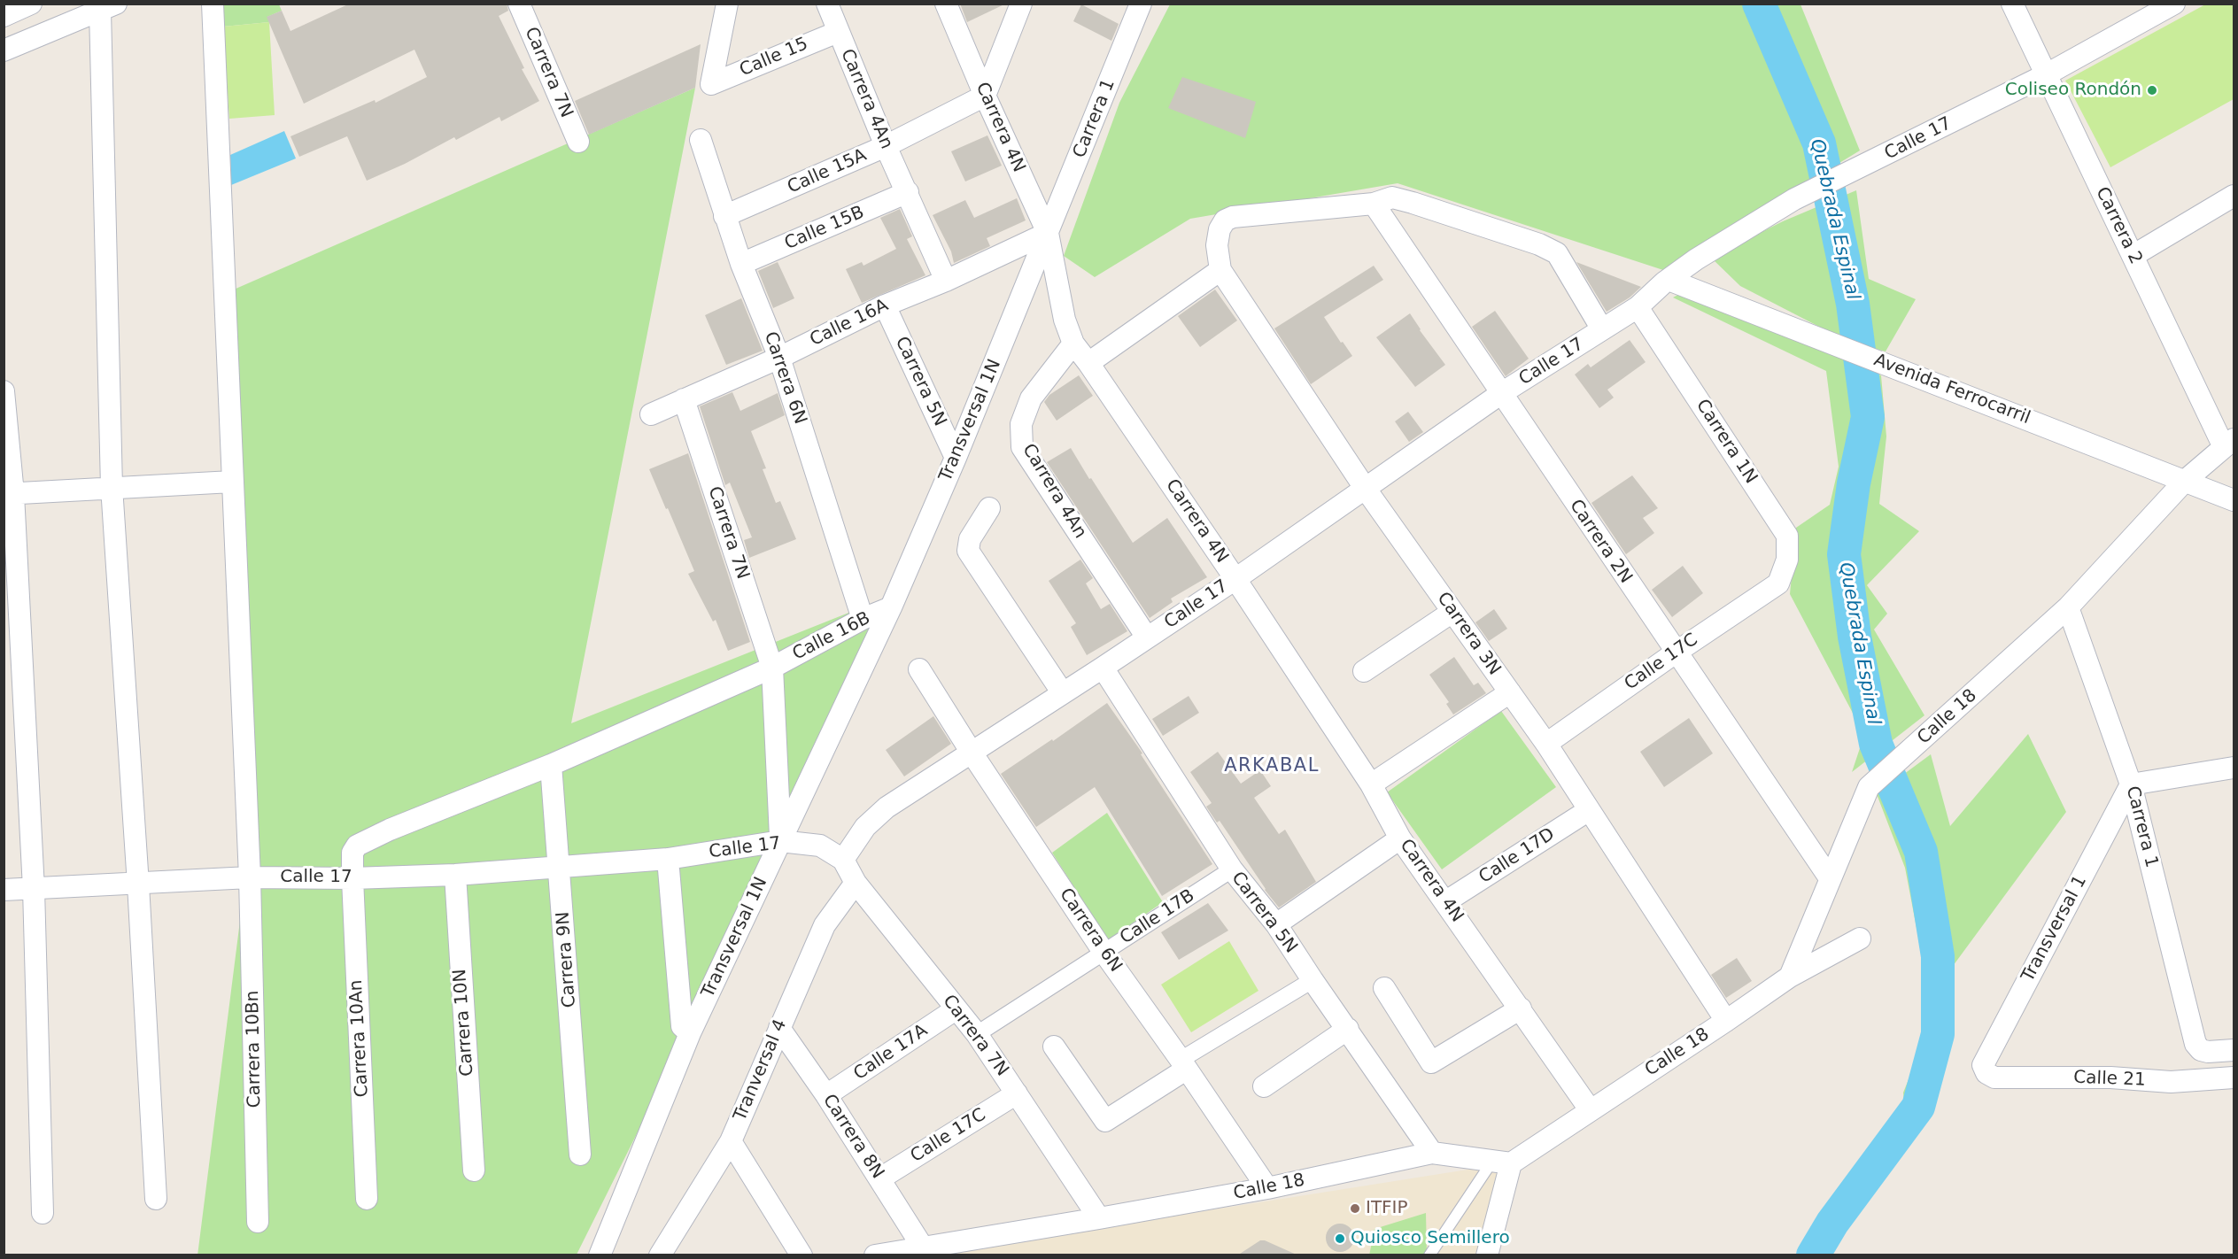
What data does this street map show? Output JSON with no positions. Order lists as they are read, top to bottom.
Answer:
{
  "streets": {
    "street": [
      "Calle 15",
      "Carrera 7N",
      "Carrera 4An",
      "Carrera 1",
      "Carrera 4N",
      "Calle 17",
      "Calle 15A",
      "Carrera 2",
      "Calle 15B",
      "Calle 16A",
      "Carrera 6N",
      "Carrera 5N",
      "Avenida Ferrocarril",
      "Transversal 1N",
      "Carrera 1N",
      "Carrera 2N",
      "Carrera 3N",
      "Calle 16B",
      "Calle 17C",
      "Calle 18",
      "Calle 17D",
      "Calle 17B",
      "Transversal 1",
      "Carrera 9N",
      "Carrera 10N",
      "Carrera 10An",
      "Carrera 10Bn",
      "Calle 17A",
      "Tranversal 4",
      "Calle 21",
      "Carrera 8N"
    ]
  },
  "crossings": [
    ["Calle 15", "Carrera 4An"],
    ["Carrera 7N", "Calle 17"],
    ["Carrera 7N", "Calle 16A"],
    ["Carrera 7N", "Transversal 1N"],
    ["Carrera 7N", "Calle 16B"],
    ["Carrera 7N", "Calle 17C"],
    ["Carrera 7N", "Calle 18"],
    ["Carrera 7N", "Calle 17B"],
    ["Carrera 7N", "Calle 17A"],
    ["Carrera 7N", "Tranversal 4"],
    ["Carrera 4An", "Carrera 4N"],
    ["Carrera 4An", "Calle 17"],
    ["Carrera 4An", "Calle 15A"],
    ["Carrera 4An", "Calle 15B"],
    ["Carrera 4An", "Calle 16A"],
    ["Carrera 1", "Carrera 4N"],
    ["Carrera 1", "Calle 16A"],
    ["Carrera 1", "Transversal 1N"],
    ["Carrera 1", "Calle 18"],
    ["Carrera 1", "Transversal 1"],
    ["Carrera 4N", "Calle 17"],
    ["Carrera 4N", "Calle 15A"],
    ["Carrera 4N", "Calle 16A"],
    ["Carrera 4N", "Transversal 1N"],
    ["Carrera 4N", "Calle 18"],
    ["Carrera 4N", "Calle 17D"],
    ["Calle 17", "Carrera 2"],
    ["Calle 17", "Carrera 6N"],
    ["Calle 17", "Carrera 5N"],
    ["Calle 17", "Avenida Ferrocarril"],
    ["Calle 17", "Transversal 1N"],
    ["Calle 17", "Carrera 1N"],
    ["Calle 17", "Carrera 2N"],
    ["Calle 17", "Carrera 3N"],
    ["Calle 17", "Carrera 9N"],
    ["Calle 17", "Carrera 10N"],
    ["Calle 17", "Carrera 10An"],
    ["Calle 17", "Carrera 10Bn"],
    ["Calle 15A", "Carrera 6N"],
    ["Carrera 2", "Calle 18"],
    ["Calle 15B", "Carrera 6N"],
    ["Calle 16A", "Carrera 6N"],
    ["Calle 16A", "Carrera 5N"],
    ["Calle 16A", "Transversal 1N"],
    ["Carrera 6N", "Calle 16B"],
    ["Carrera 6N", "Calle 18"],
    ["Carrera 6N", "Calle 17B"],
    ["Carrera 5N", "Transversal 1N"],
    ["Carrera 5N", "Calle 18"],
    ["Carrera 5N", "Calle 17B"],
    ["Avenida Ferrocarril", "Calle 18"],
    ["Transversal 1N", "Calle 16B"],
    ["Carrera 1N", "Calle 17C"],
    ["Carrera 2N", "Carrera 3N"],
    ["Carrera 2N", "Calle 17C"],
    ["Carrera 2N", "Calle 18"],
    ["Carrera 3N", "Calle 17C"],
    ["Carrera 3N", "Calle 18"],
    ["Carrera 3N", "Calle 17D"],
    ["Calle 16B", "Carrera 9N"],
    ["Calle 16B", "Carrera 10An"],
    ["Calle 17C", "Carrera 8N"],
    ["Calle 18", "Carrera 8N"],
    ["Transversal 1", "Calle 21"],
    ["Carrera 9N", "Carrera 10An"],
    ["Calle 17A", "Carrera 8N"],
    ["Tranversal 4", "Carrera 8N"]
  ],
  "districts": ["ARKABAL"],
  "water": ["Quebrada Espinal"],
  "places": ["Coliseo Rondón", "ITFIP", "Quiosco Semillero"]
}
